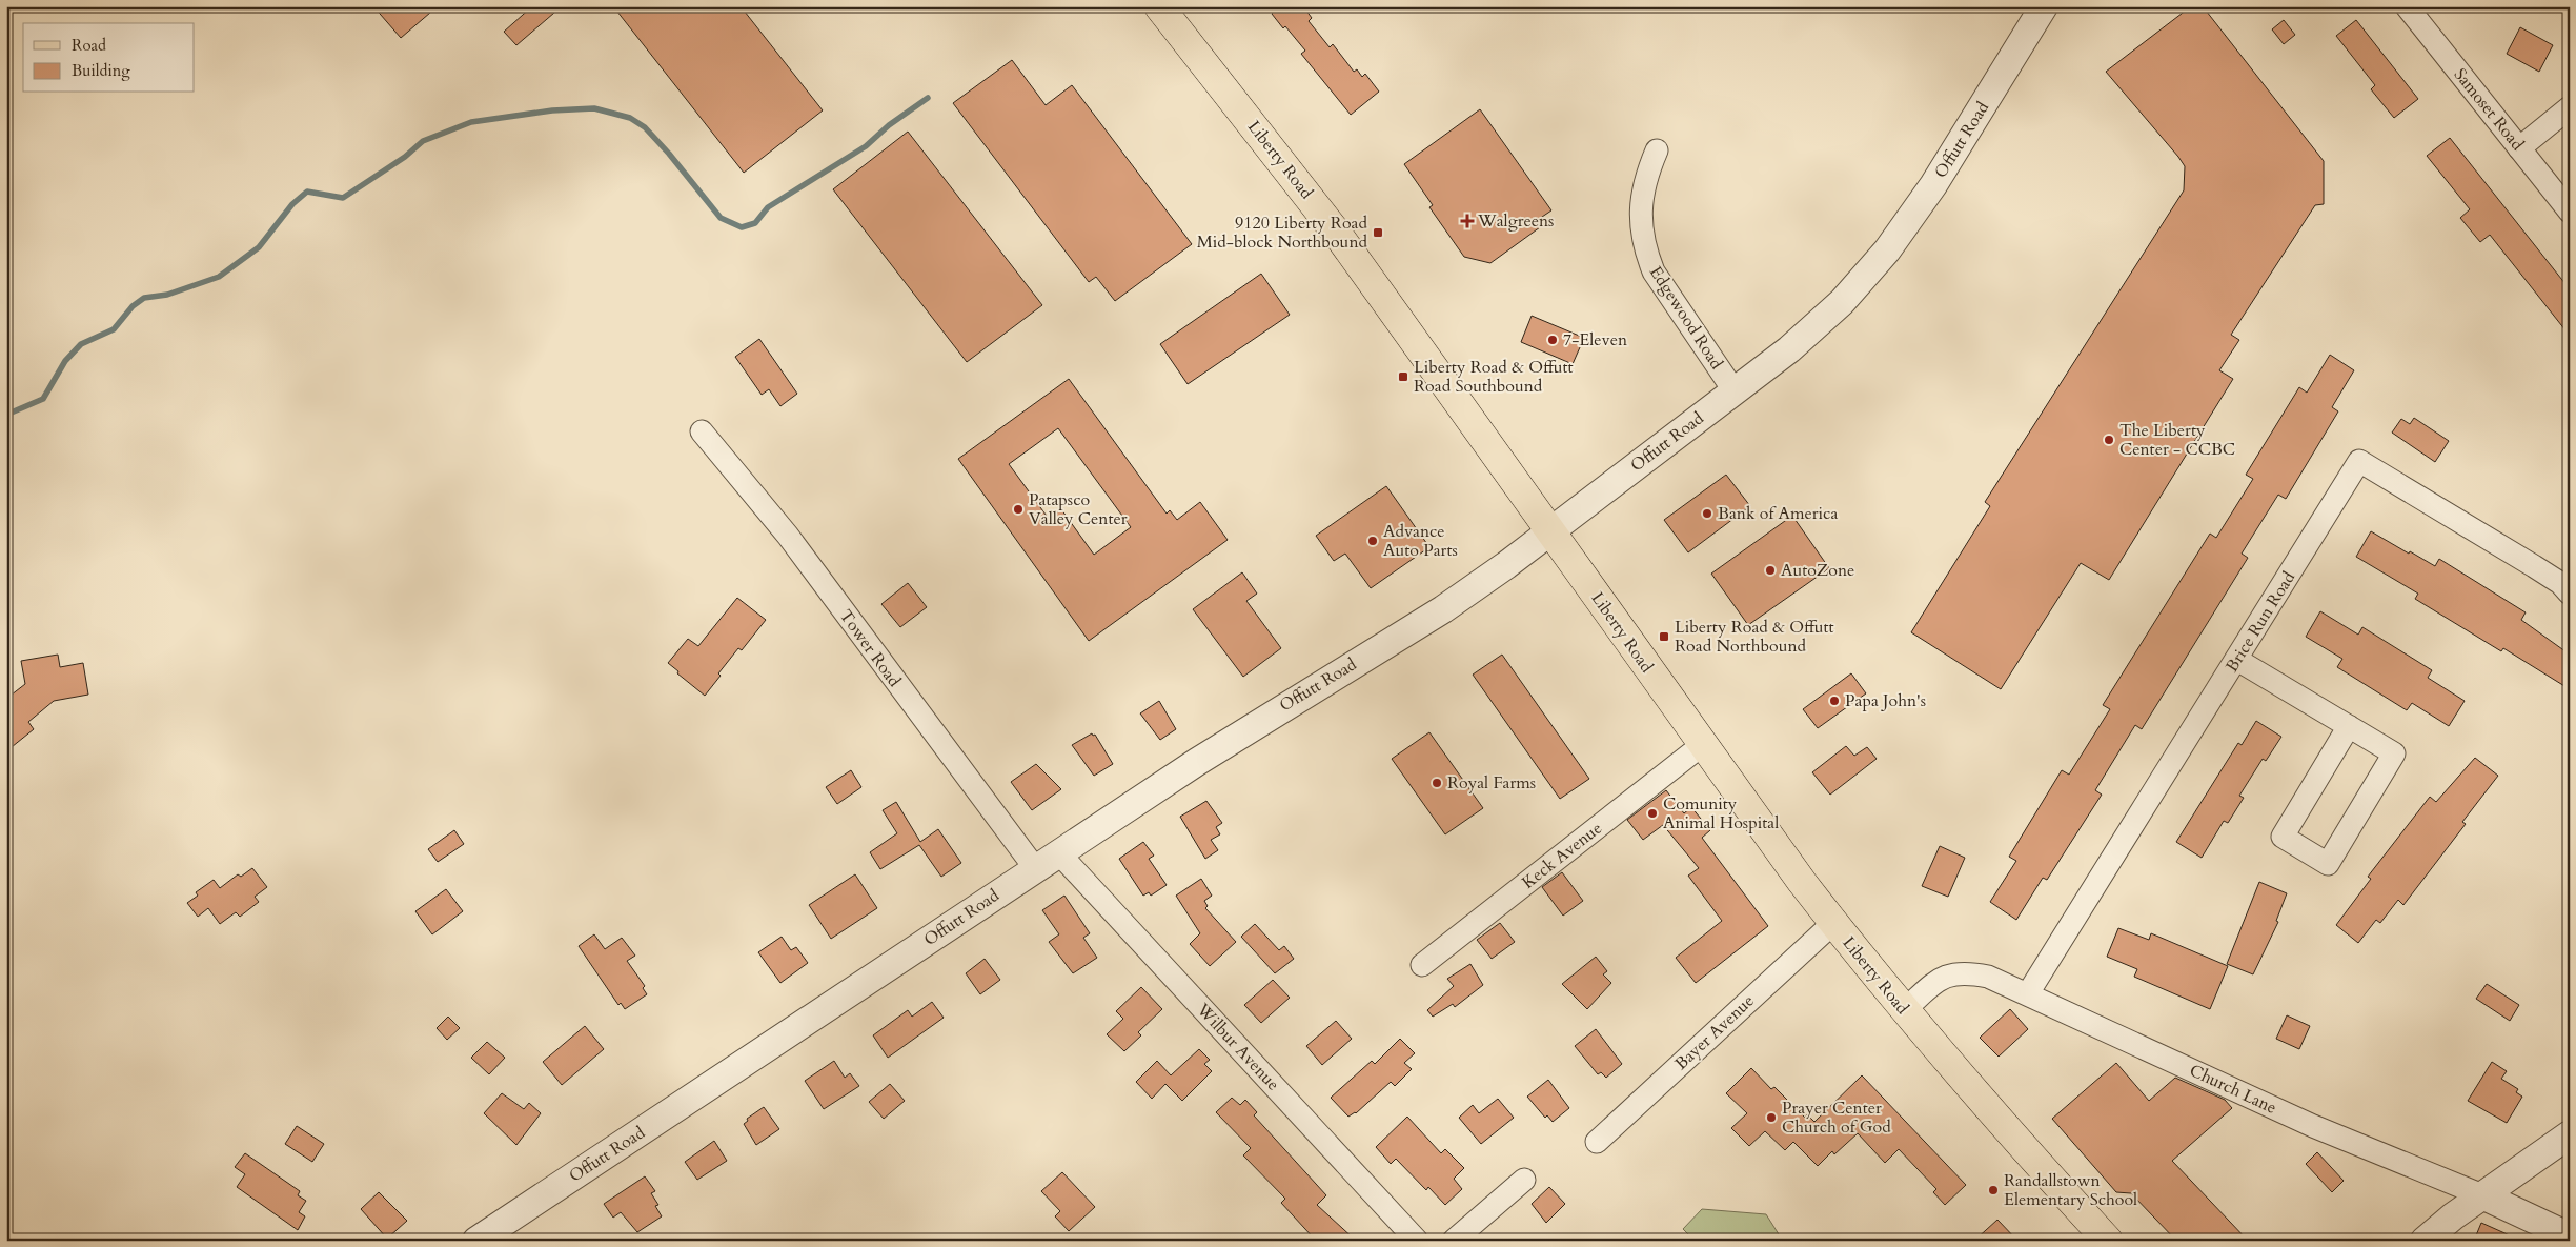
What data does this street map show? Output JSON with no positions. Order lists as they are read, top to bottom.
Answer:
{
  "streets": {
    "main road": ["Liberty Road"],
    "street": [
      "Samoset Road",
      "Offutt Road",
      "Edgewood Road",
      "Brice Run Road",
      "Tower Road",
      "Keck Avenue",
      "Bayer Avenue",
      "Wilbur Avenue",
      "Church Lane"
    ]
  },
  "crossings": [
    ["Offutt Road", "Liberty Road"],
    ["Offutt Road", "Edgewood Road"],
    ["Offutt Road", "Tower Road"],
    ["Offutt Road", "Wilbur Avenue"],
    ["Liberty Road", "Keck Avenue"],
    ["Liberty Road", "Bayer Avenue"],
    ["Liberty Road", "Church Lane"],
    ["Brice Run Road", "Church Lane"]
  ],
  "places": {
    "health": ["Walgreens"],
    "transit": ["9120 Liberty Road Mid-block Northbound", "Liberty Road & Offutt Road Southbound", "Liberty Road & Offutt Road Northbound"],
    "other": [
      "7-Eleven",
      "The Liberty Center - CCBC",
      "Patapsco Valley Center",
      "Bank of America",
      "Advance Auto Parts",
      "AutoZone",
      "Papa John's",
      "Royal Farms",
      "Comunity Animal Hospital",
      "Prayer Center Church of God",
      "Randallstown Elementary School"
    ]
  },
  "legend": ["Road", "Building"]
}
